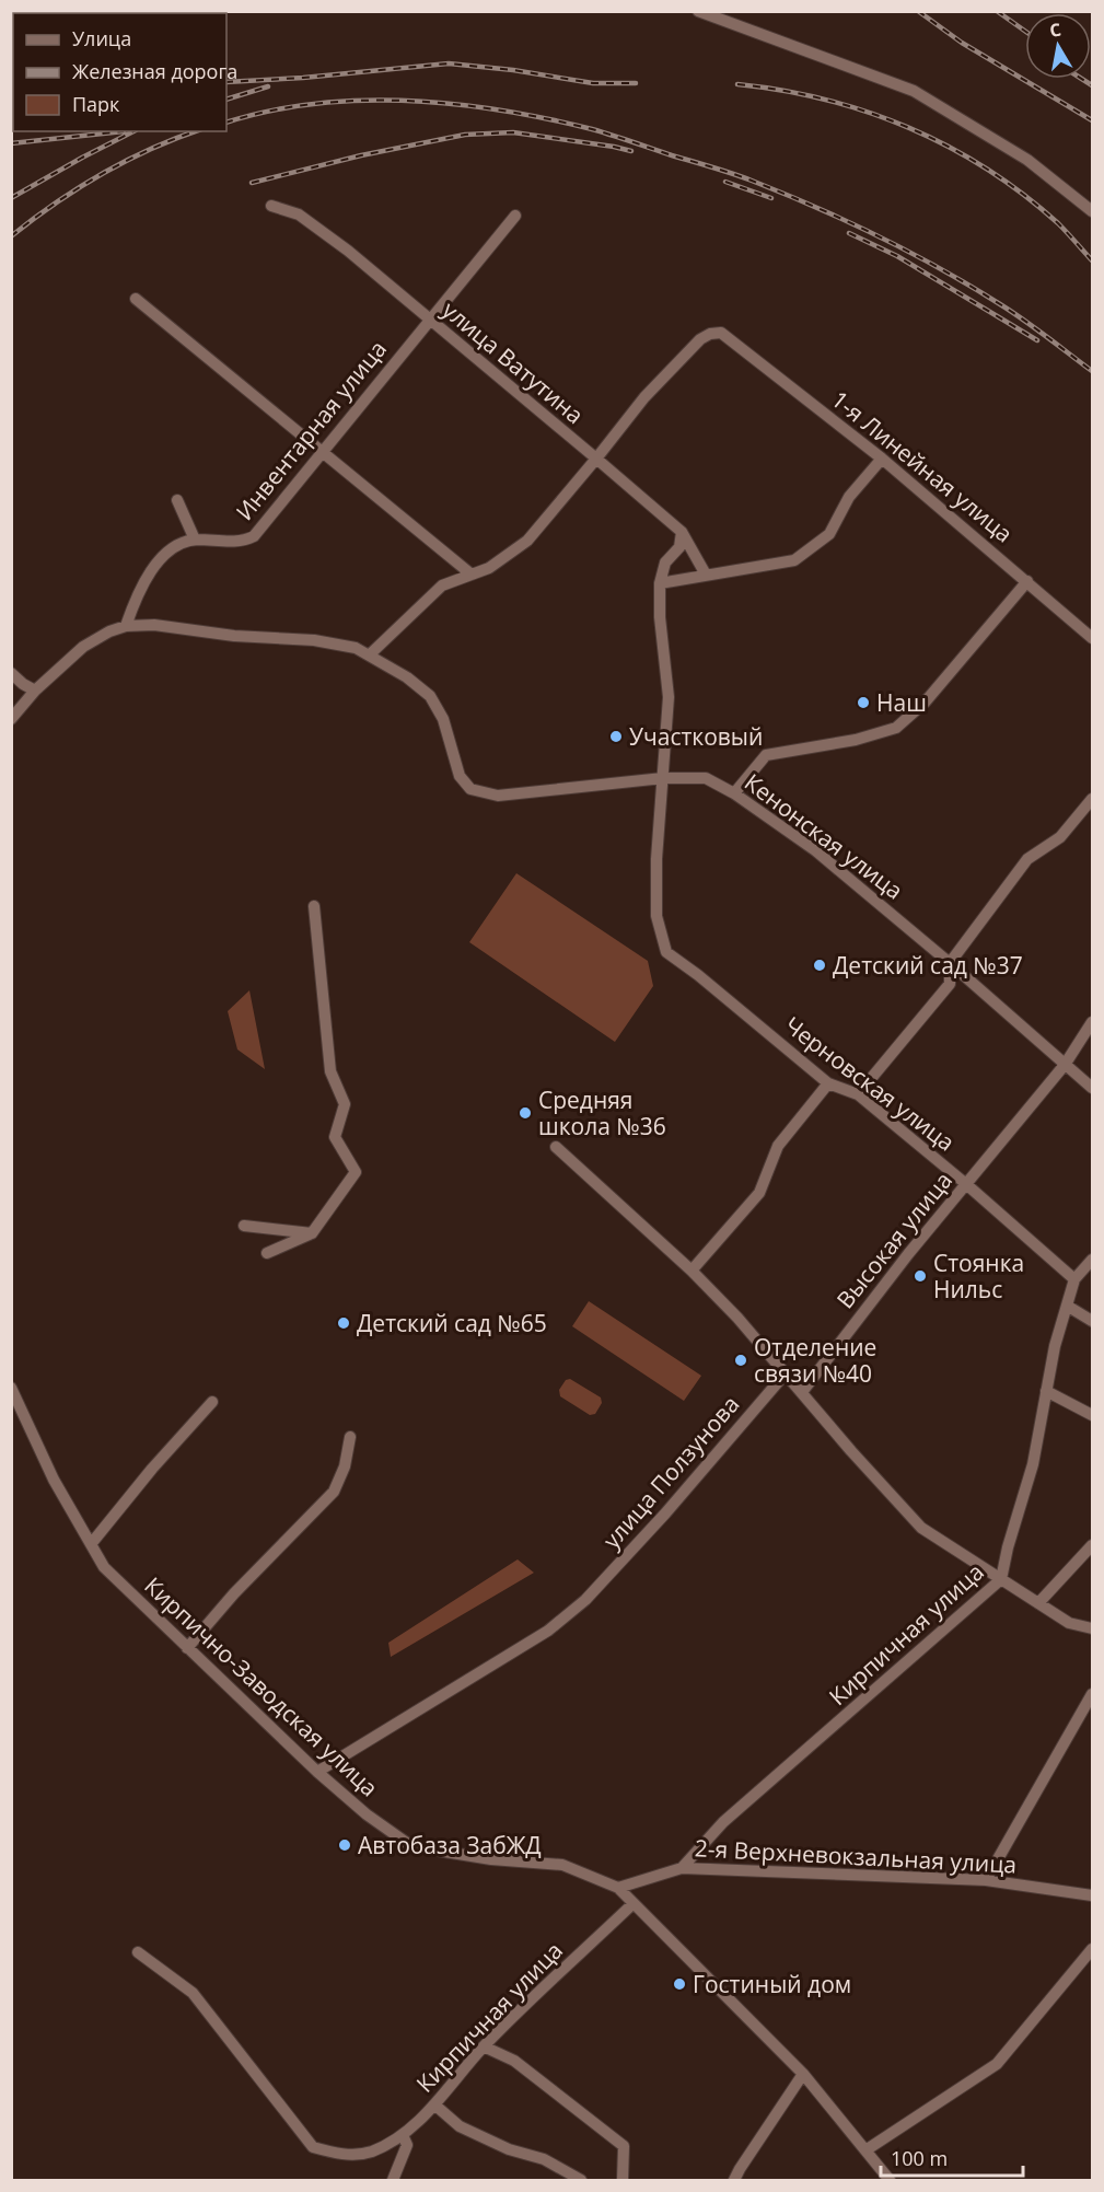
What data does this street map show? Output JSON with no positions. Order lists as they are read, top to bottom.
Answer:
{
  "streets": {
    "street": [
      "улица Ватутина",
      "Инвентарная улица",
      "1-я Линейная улица",
      "Кенонская улица",
      "Черновская улица",
      "Высокая улица",
      "улица Ползунова",
      "Кирпичная улица",
      "Кирпично-Заводская улица",
      "2-я Верхневокзальная улица"
    ]
  },
  "crossings": [
    ["улица Ватутина", "Инвентарная улица"],
    ["улица Ватутина", "1-я Линейная улица"],
    ["Кенонская улица", "Черновская улица"],
    ["Кенонская улица", "Высокая улица"],
    ["Черновская улица", "Высокая улица"],
    ["Черновская улица", "Кирпичная улица"],
    ["улица Ползунова", "Кирпично-Заводская улица"],
    ["Кирпичная улица", "Кирпично-Заводская улица"],
    ["Кирпичная улица", "2-я Верхневокзальная улица"],
    ["Кирпично-Заводская улица", "2-я Верхневокзальная улица"]
  ],
  "places": [
    "Наш",
    "Участковый",
    "Детский сад №37",
    "Средняя школа №36",
    "Стоянка Нильс",
    "Детский сад №65",
    "Отделение связи №40",
    "Автобаза ЗабЖД",
    "Гостиный дом"
  ],
  "legend": ["Улица", "Железная дорога", "Парк"],
  "scale_bar": "100 m",
  "north": "top"
}
